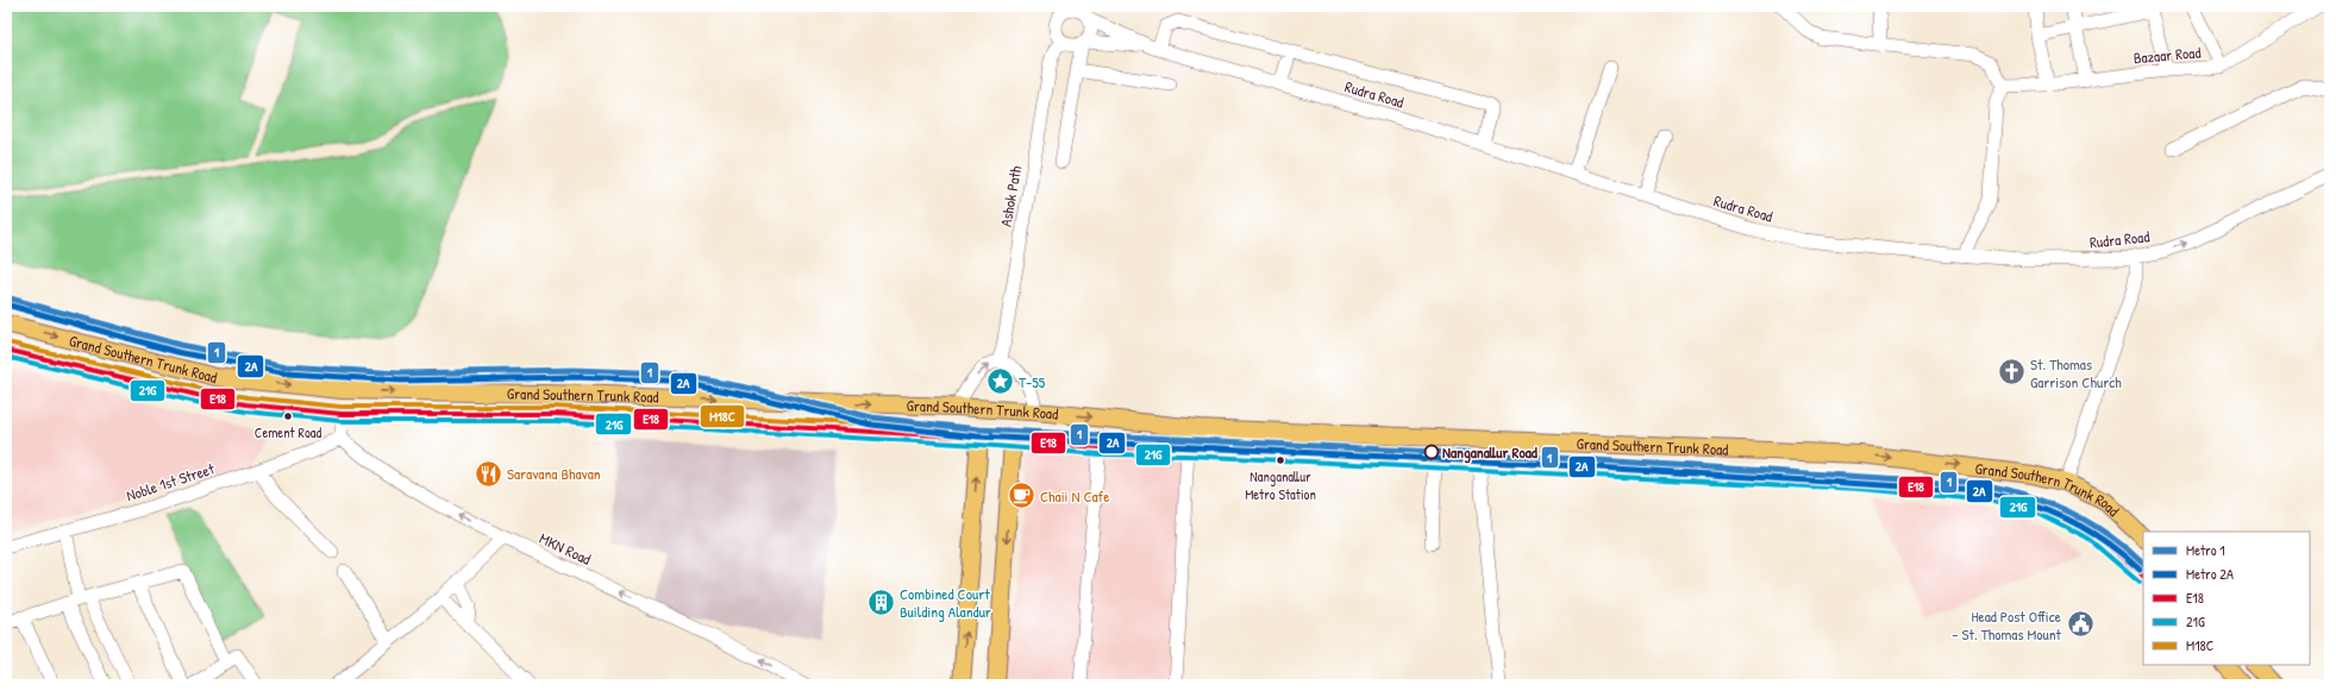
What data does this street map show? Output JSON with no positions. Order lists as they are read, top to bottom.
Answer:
{
  "streets": {
    "main road": ["Grand Southern Trunk Road"],
    "street": [
      "Bazaar Road",
      "Rudra Road",
      "Ashok Path",
      "Noble 1st Street",
      "MKN Road"
    ]
  },
  "crossings": [
    ["Rudra Road", "Ashok Path"],
    ["Noble 1st Street", "MKN Road"]
  ],
  "places": {
    "church": ["St. Thomas Garrison Church"],
    "place": ["T-55"],
    "other": ["Cement Road", "Nanganallur Road", "Nanganallur Metro Station"],
    "restaurant": ["Saravana Bhavan"],
    "cafe": ["Chaii N Cafe"],
    "building": ["Combined Court Building Alandur"],
    "public building": ["Head Post Office - St. Thomas Mount"]
  },
  "lines": [
    "metro line 1",
    "metro line 2A",
    "transit line M18C",
    "transit line E18",
    "transit line 21G"
  ],
  "legend": [
    "Metro 1",
    "Metro 2A",
    "E18",
    "21G",
    "M18C"
  ]
}
